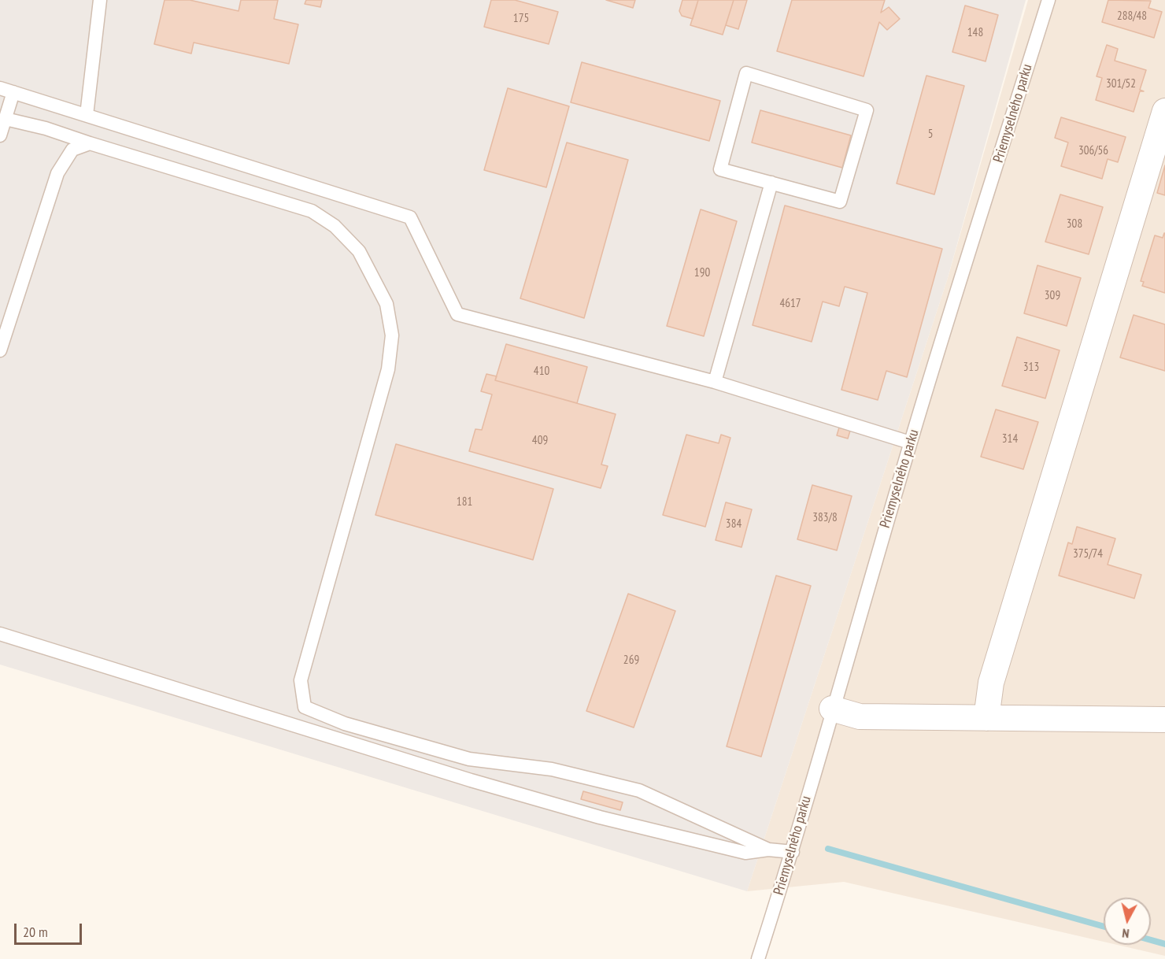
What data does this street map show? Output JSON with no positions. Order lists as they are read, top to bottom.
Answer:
{
  "streets": {
    "lane": ["Priemyselného parku"]
  },
  "house_numbers": [
    "288/48",
    "175",
    "148",
    "301/52",
    "5",
    "306/56",
    "308",
    "190",
    "309",
    "4617",
    "313",
    "410",
    "314",
    "409",
    "181",
    "383/8",
    "384",
    "375/74",
    "269"
  ],
  "scale_bar": "20 m",
  "north": "bottom"
}
